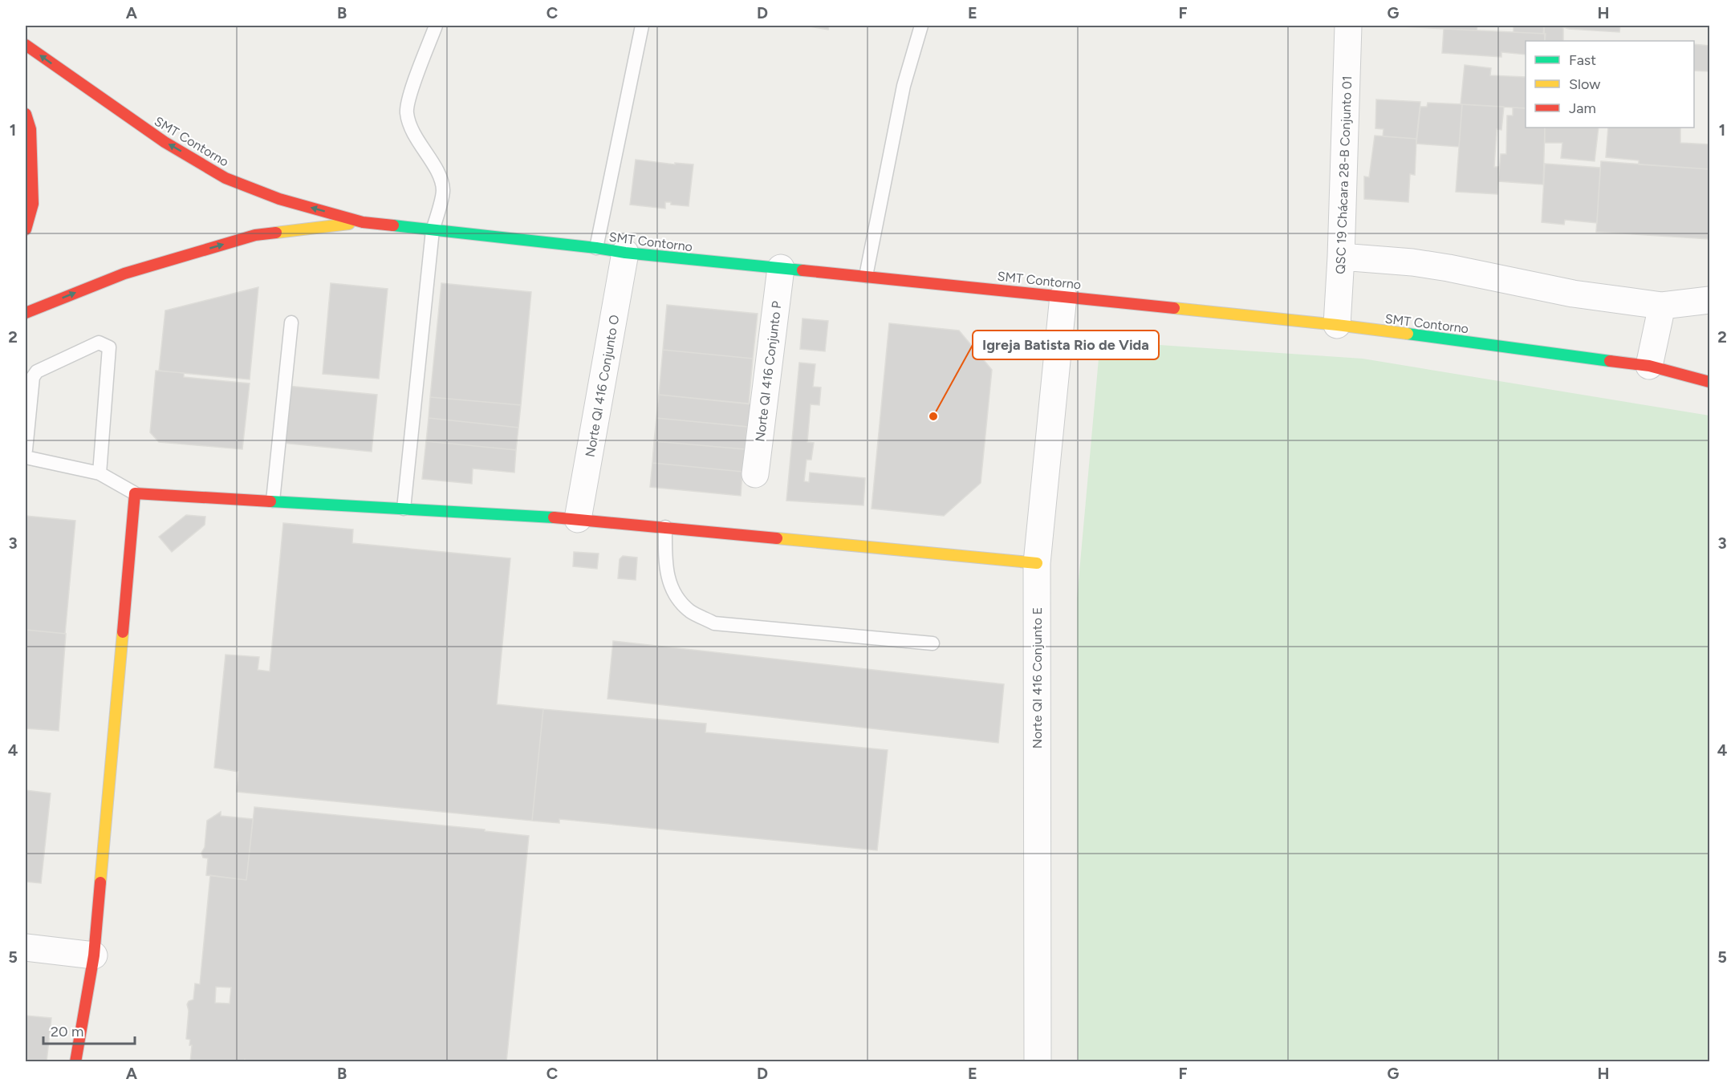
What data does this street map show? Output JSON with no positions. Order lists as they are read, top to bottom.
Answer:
{
  "streets": {
    "street": [
      "SMT Contorno",
      "QSC 19 Chácara 28-B Conjunto 01",
      "Norte QI 416 Conjunto P",
      "Norte QI 416 Conjunto O",
      "Norte QI 416 Conjunto E"
    ]
  },
  "crossings": [
    ["SMT Contorno", "QSC 19 Chácara 28-B Conjunto 01"],
    ["SMT Contorno", "Norte QI 416 Conjunto P"],
    ["SMT Contorno", "Norte QI 416 Conjunto O"],
    ["SMT Contorno", "Norte QI 416 Conjunto E"]
  ],
  "places": ["Igreja Batista Rio de Vida"],
  "legend": ["Fast", "Slow", "Jam"],
  "scale_bar": "20 m",
  "grid": {
    "columns": [
      "A",
      "B",
      "C",
      "D",
      "E",
      "F",
      "G",
      "H"
    ],
    "rows": [
      "1",
      "2",
      "3",
      "4",
      "5"
    ]
  }
}
